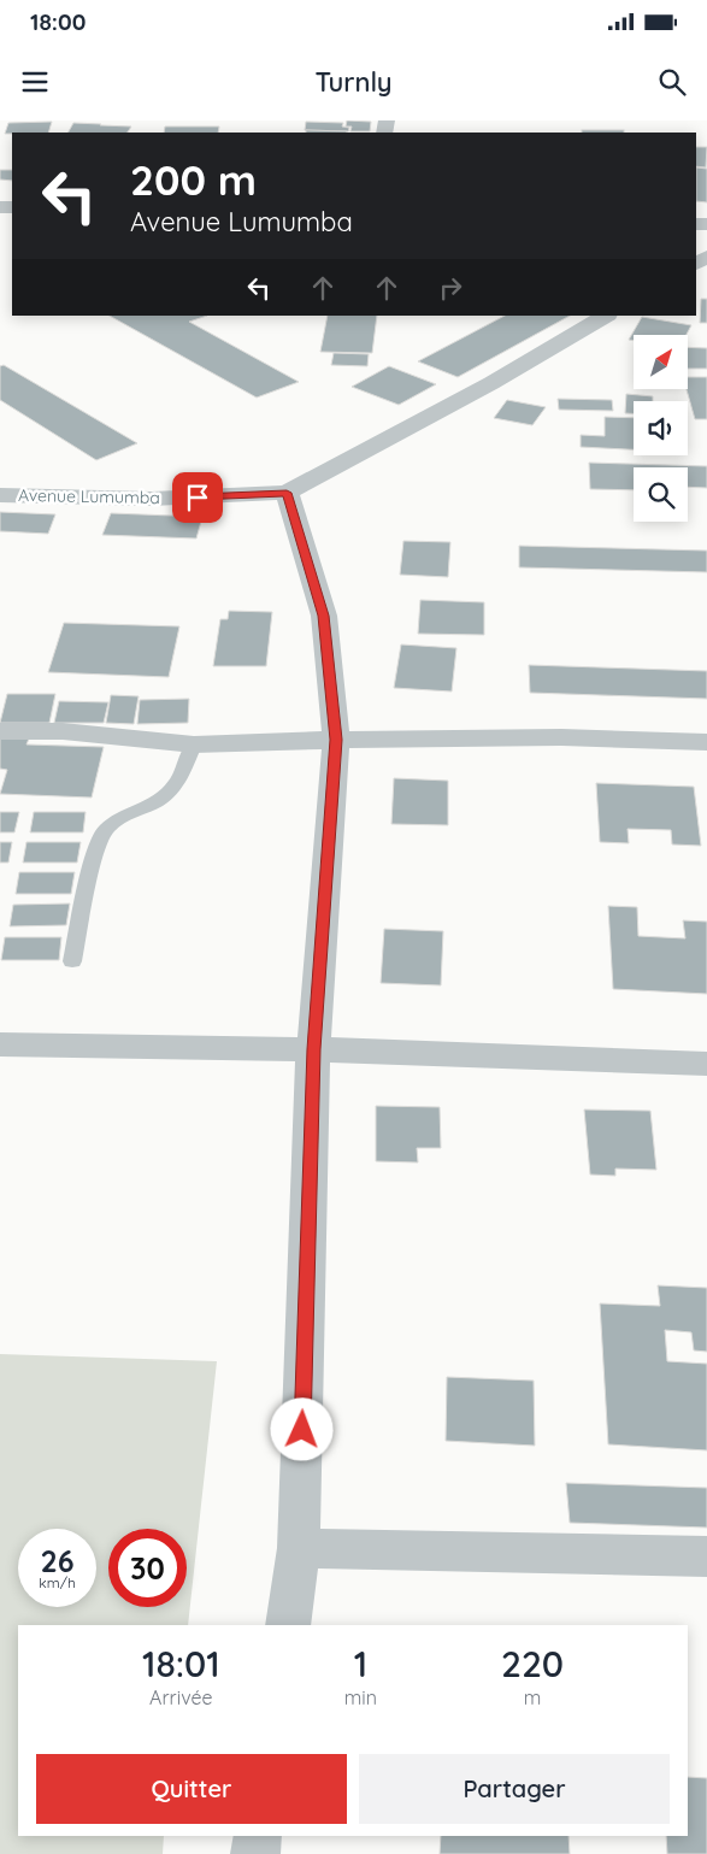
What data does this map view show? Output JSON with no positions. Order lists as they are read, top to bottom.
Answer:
{
  "streets": {
    "street": ["Avenue Lumumba"]
  },
  "north": "top right",
  "page": {
    "status": "18:00",
    "header": "Turnly",
    "turn": ["200 m", "Avenue Lumumba"],
    "speed": "26 km/h",
    "limit": "30",
    "eta": [
      "18:01",
      "Arrivée",
      "1",
      "min",
      "220",
      "m"
    ],
    "buttons": ["Quitter", "Partager"]
  }
}
